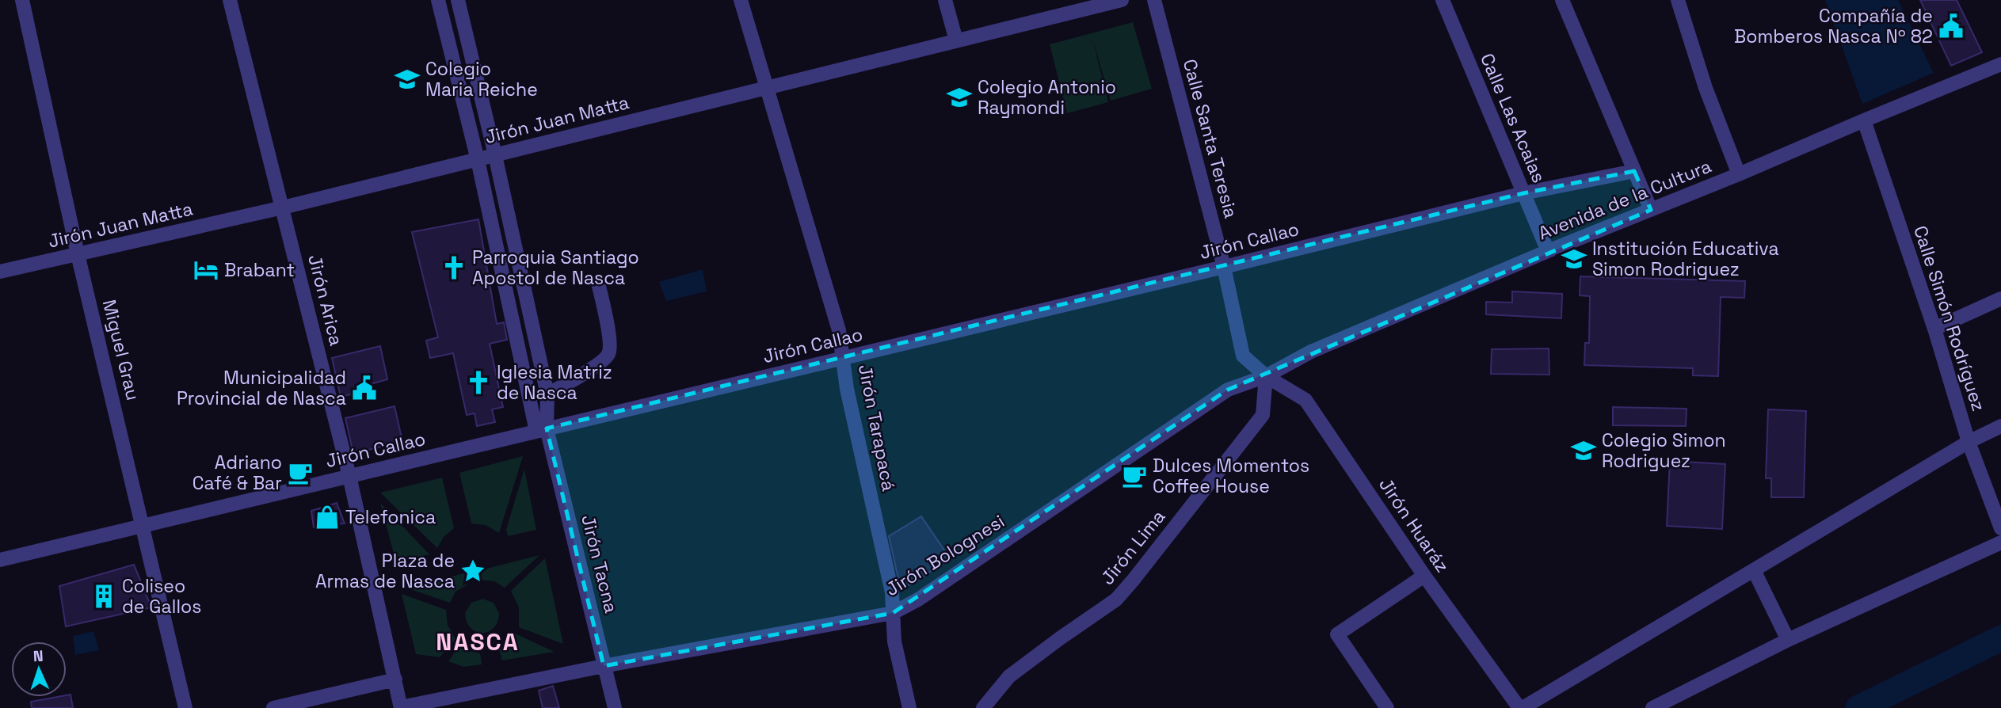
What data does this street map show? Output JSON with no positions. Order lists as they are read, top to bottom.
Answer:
{
  "streets": {
    "street": [
      "Calle Las Acaias",
      "Jirón Juan Matta",
      "Calle Santa Teresia",
      "Avenida de la Cultura",
      "Jirón Callao",
      "Jirón Arica",
      "Calle Simón Rodríguez",
      "Miguel Grau",
      "Jirón Tarapacá",
      "Jirón Huaráz",
      "Jirón Lima",
      "Jirón Bolognesi",
      "Jirón Tacna"
    ]
  },
  "crossings": [
    ["Calle Las Acaias", "Avenida de la Cultura"],
    ["Calle Las Acaias", "Jirón Callao"],
    ["Jirón Juan Matta", "Jirón Arica"],
    ["Jirón Juan Matta", "Miguel Grau"],
    ["Jirón Juan Matta", "Jirón Tarapacá"],
    ["Calle Santa Teresia", "Avenida de la Cultura"],
    ["Calle Santa Teresia", "Jirón Callao"],
    ["Calle Santa Teresia", "Jirón Huaráz"],
    ["Calle Santa Teresia", "Jirón Lima"],
    ["Calle Santa Teresia", "Jirón Bolognesi"],
    ["Avenida de la Cultura", "Calle Simón Rodríguez"],
    ["Avenida de la Cultura", "Jirón Huaráz"],
    ["Avenida de la Cultura", "Jirón Lima"],
    ["Avenida de la Cultura", "Jirón Bolognesi"],
    ["Jirón Callao", "Jirón Arica"],
    ["Jirón Callao", "Miguel Grau"],
    ["Jirón Callao", "Jirón Tarapacá"],
    ["Jirón Callao", "Jirón Tacna"],
    ["Jirón Arica", "Jirón Bolognesi"],
    ["Jirón Tarapacá", "Jirón Bolognesi"],
    ["Jirón Huaráz", "Jirón Lima"],
    ["Jirón Huaráz", "Jirón Bolognesi"],
    ["Jirón Lima", "Jirón Bolognesi"],
    ["Jirón Bolognesi", "Jirón Tacna"]
  ],
  "districts": ["NASCA"],
  "places": {
    "public building": ["Compañía de Bomberos Nasca Nº 82", "Municipalidad Provincial de Nasca"],
    "school or university": [
      "Colegio Maria Reiche",
      "Colegio Antonio Raymondi",
      "Institución Educativa Simon Rodriguez",
      "Colegio Simon Rodriguez"
    ],
    "church": ["Parroquia Santiago Apostol de Nasca", "Iglesia Matriz de Nasca"],
    "hotel": ["Brabant"],
    "cafe": ["Adriano Café & Bar", "Dulces Momentos Coffee House"],
    "shop": ["Telefonica"],
    "place": ["Plaza de Armas de Nasca"],
    "building": ["Coliseo de Gallos"]
  },
  "north": "top"
}
